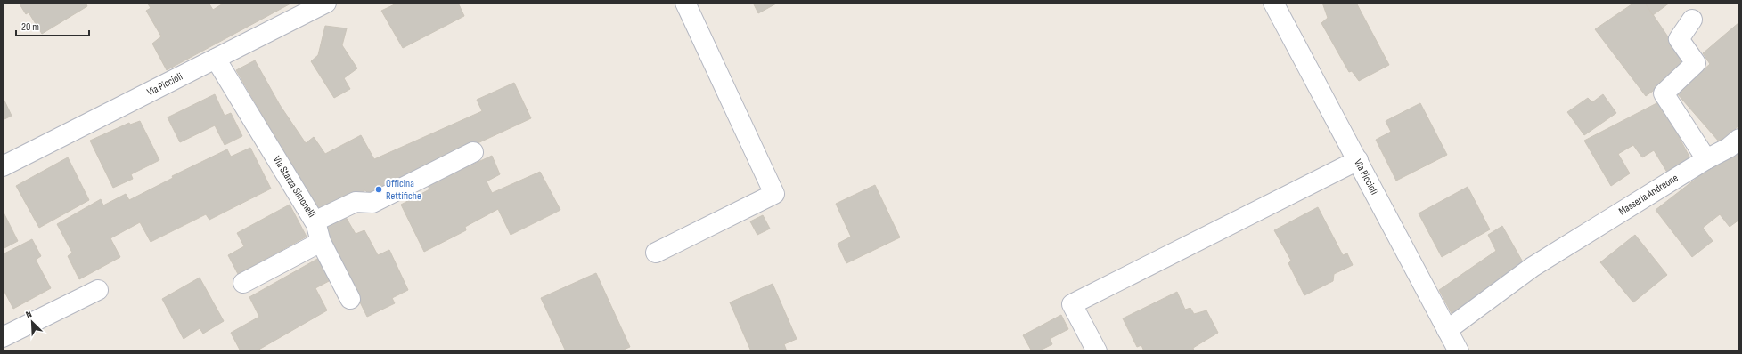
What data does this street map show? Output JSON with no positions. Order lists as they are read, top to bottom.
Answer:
{
  "streets": {
    "street": ["Via Piccioli", "Via Starza Simonelli", "Masseria Andreone"]
  },
  "crossings": [
    ["Via Piccioli", "Via Starza Simonelli"],
    ["Via Piccioli", "Masseria Andreone"]
  ],
  "places": ["Officina Rettifiche"],
  "scale_bar": "20 m",
  "north": "top left"
}
